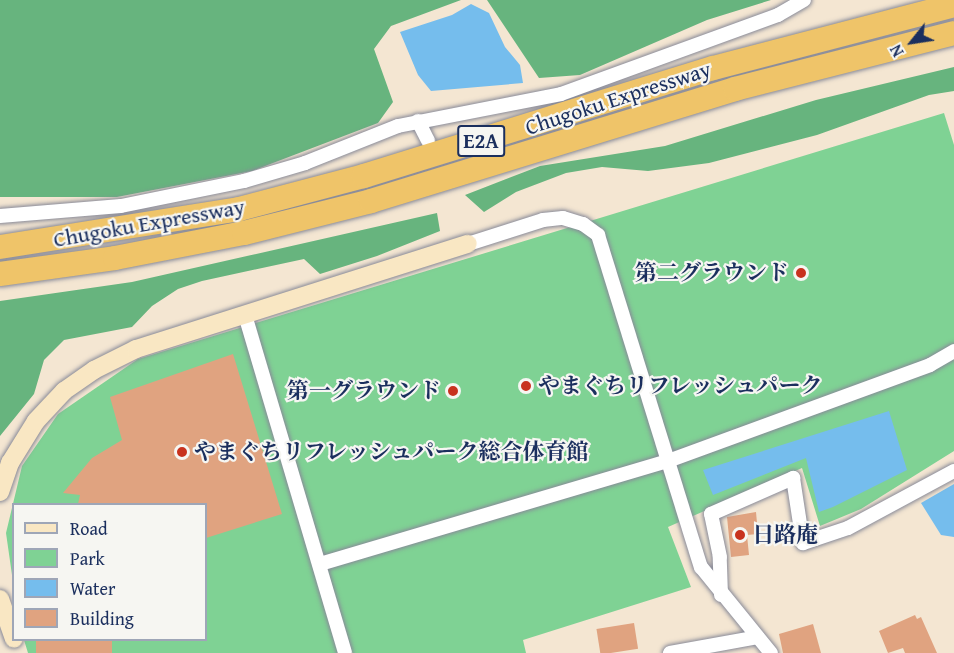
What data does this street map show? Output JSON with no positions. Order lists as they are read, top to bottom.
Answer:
{
  "streets": {
    "highway": ["Chugoku Expressway", "E2A"]
  },
  "places": [
    "第二グラウンド",
    "やまぐちリフレッシュパーク",
    "第一グラウンド",
    "やまぐちリフレッシュパーク総合体育館",
    "日路庵"
  ],
  "legend": [
    "Road",
    "Park",
    "Water",
    "Building"
  ],
  "north": "bottom left"
}
